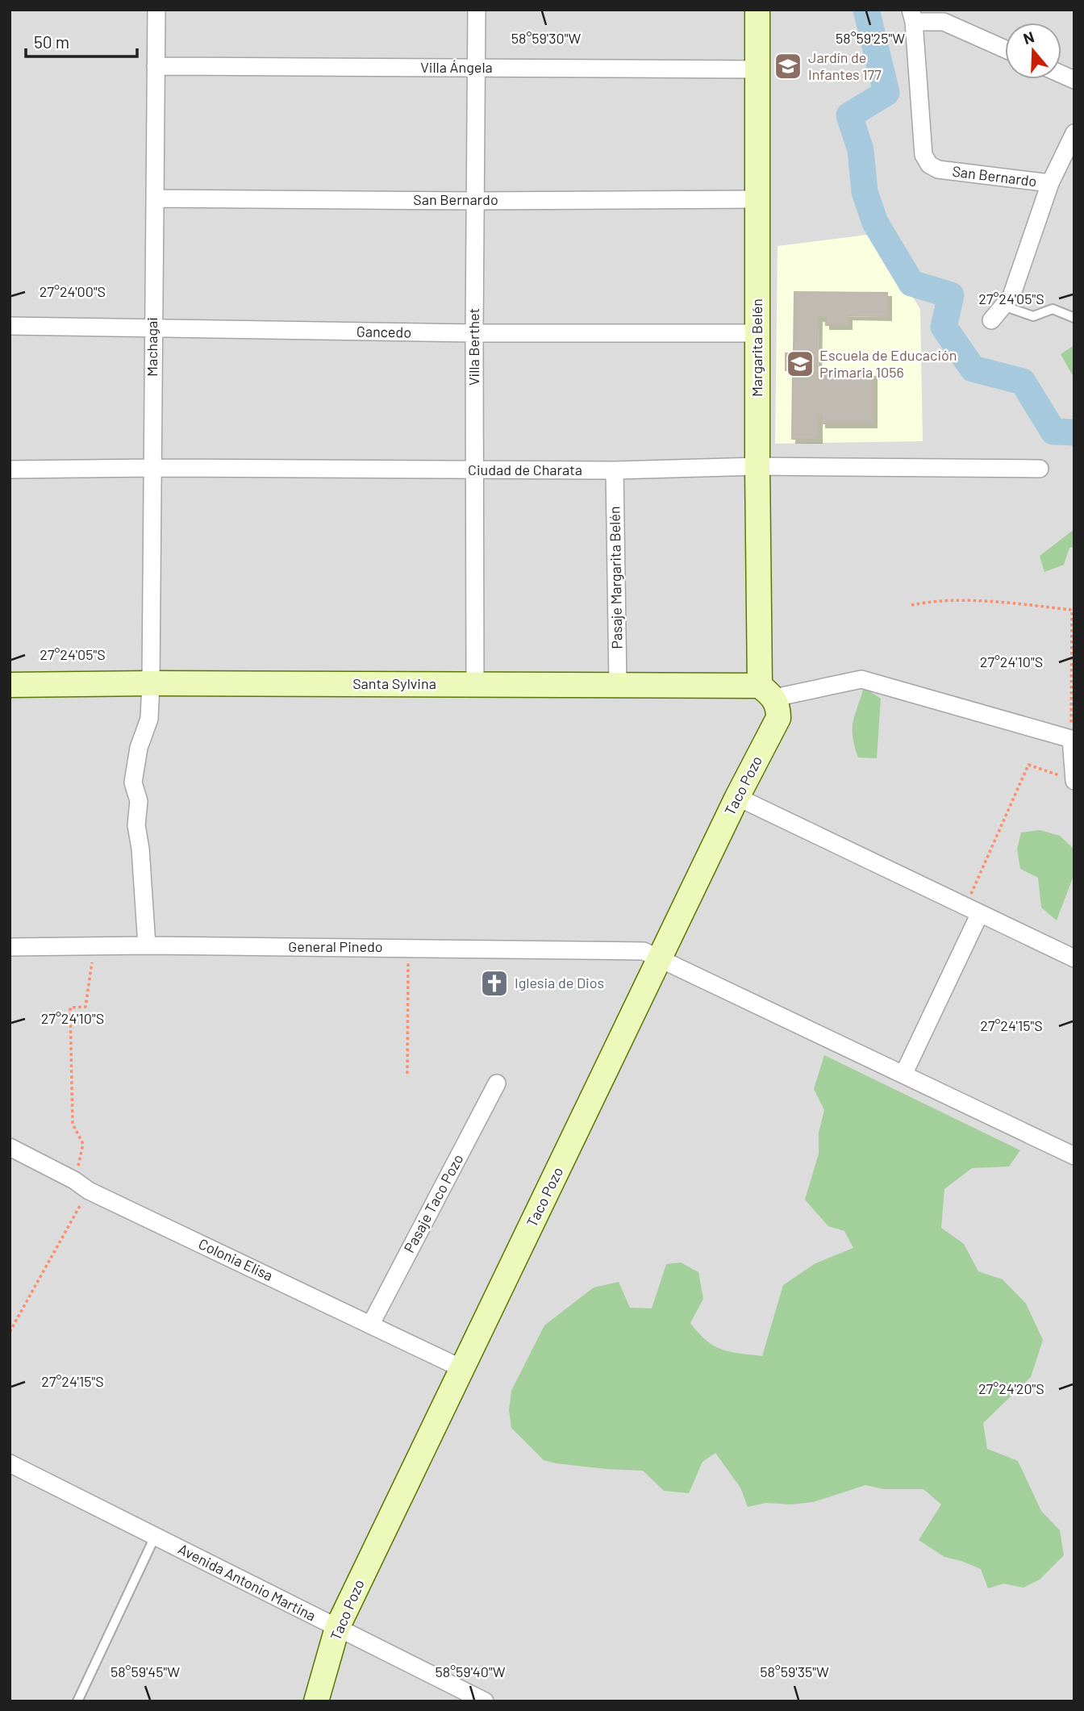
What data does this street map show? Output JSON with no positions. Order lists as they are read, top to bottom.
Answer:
{
  "streets": {
    "street": [
      "Villa Ángela",
      "San Bernardo",
      "Gancedo",
      "Machagai",
      "Villa Berthet",
      "Margarita Belén",
      "Ciudad de Charata",
      "Pasaje Margarita Belén",
      "Santa Sylvina",
      "Taco Pozo",
      "General Pinedo",
      "Pasaje Taco Pozo",
      "Colonia Elisa",
      "Avenida Antonio Martina"
    ]
  },
  "crossings": [
    ["Villa Ángela", "Machagai"],
    ["Villa Ángela", "Villa Berthet"],
    ["Villa Ángela", "Margarita Belén"],
    ["San Bernardo", "Machagai"],
    ["San Bernardo", "Villa Berthet"],
    ["San Bernardo", "Margarita Belén"],
    ["Gancedo", "Machagai"],
    ["Gancedo", "Villa Berthet"],
    ["Gancedo", "Margarita Belén"],
    ["Machagai", "Ciudad de Charata"],
    ["Machagai", "Santa Sylvina"],
    ["Machagai", "General Pinedo"],
    ["Villa Berthet", "Ciudad de Charata"],
    ["Villa Berthet", "Santa Sylvina"],
    ["Margarita Belén", "Ciudad de Charata"],
    ["Margarita Belén", "Santa Sylvina"],
    ["Margarita Belén", "Taco Pozo"],
    ["Ciudad de Charata", "Pasaje Margarita Belén"],
    ["Pasaje Margarita Belén", "Santa Sylvina"],
    ["Santa Sylvina", "Taco Pozo"],
    ["Taco Pozo", "General Pinedo"],
    ["Taco Pozo", "Colonia Elisa"],
    ["Taco Pozo", "Avenida Antonio Martina"],
    ["Pasaje Taco Pozo", "Colonia Elisa"]
  ],
  "places": {
    "school or university": ["Jardín de Infantes 177", "Escuela de Educación Primaria 1056"],
    "church": ["Iglesia de Dios"]
  },
  "scale_bar": "50 m",
  "north": "top",
  "coordinates": [
    "58°59'30\"W",
    "58°59'25\"W",
    "27°24'00\"S",
    "27°24'05\"S",
    "27°24'10\"S",
    "27°24'15\"S",
    "27°24'20\"S",
    "58°59'45\"W",
    "58°59'40\"W",
    "58°59'35\"W"
  ]
}
